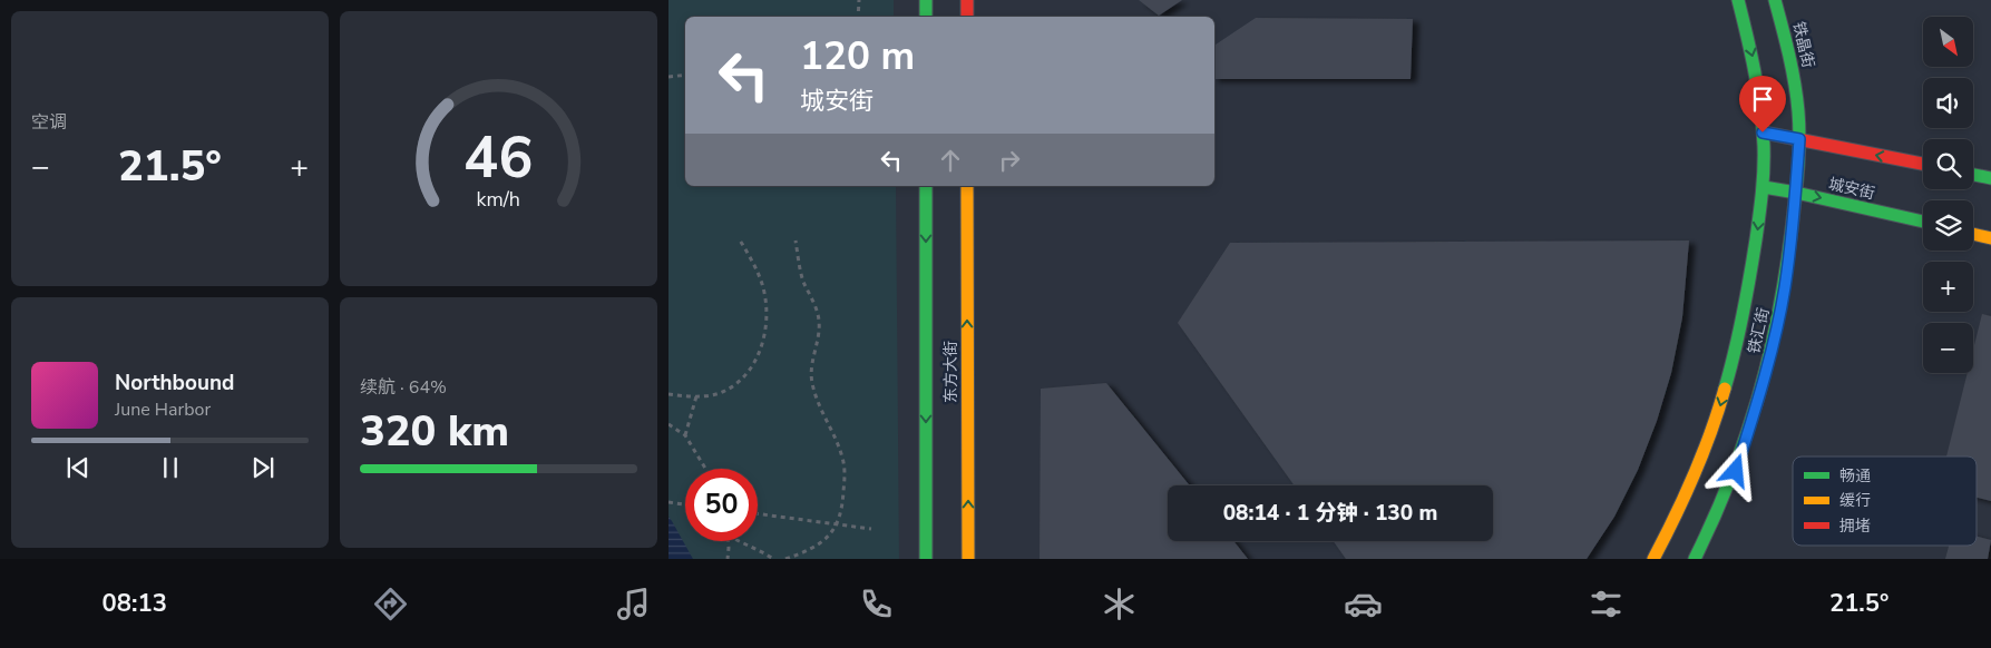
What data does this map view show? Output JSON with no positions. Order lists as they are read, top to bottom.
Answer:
{
  "streets": {
    "main road": [
      "铁晶街",
      "城安街",
      "铁汇街",
      "东方大街"
    ]
  },
  "crossings": [
    ["铁晶街", "铁汇街"],
    ["城安街", "铁汇街"]
  ],
  "legend": ["畅通", "缓行", "拥堵"],
  "north": "bottom right",
  "page": {
    "tile": [
      "空调",
      ["续航 · 64%", "320 km"]
    ],
    "map_buttons": ["+", "−"],
    "turn": ["120 m", "城安街"],
    "heat": ["−", "21.5°", "+"],
    "song": ["Northbound", "June Harbor"],
    "limit": "50",
    "trip": "08:14 · 1 分钟 · 130 m",
    "tabs": ["08:13", "21.5°"],
    "gauge": ["46", "km/h"]
  }
}
